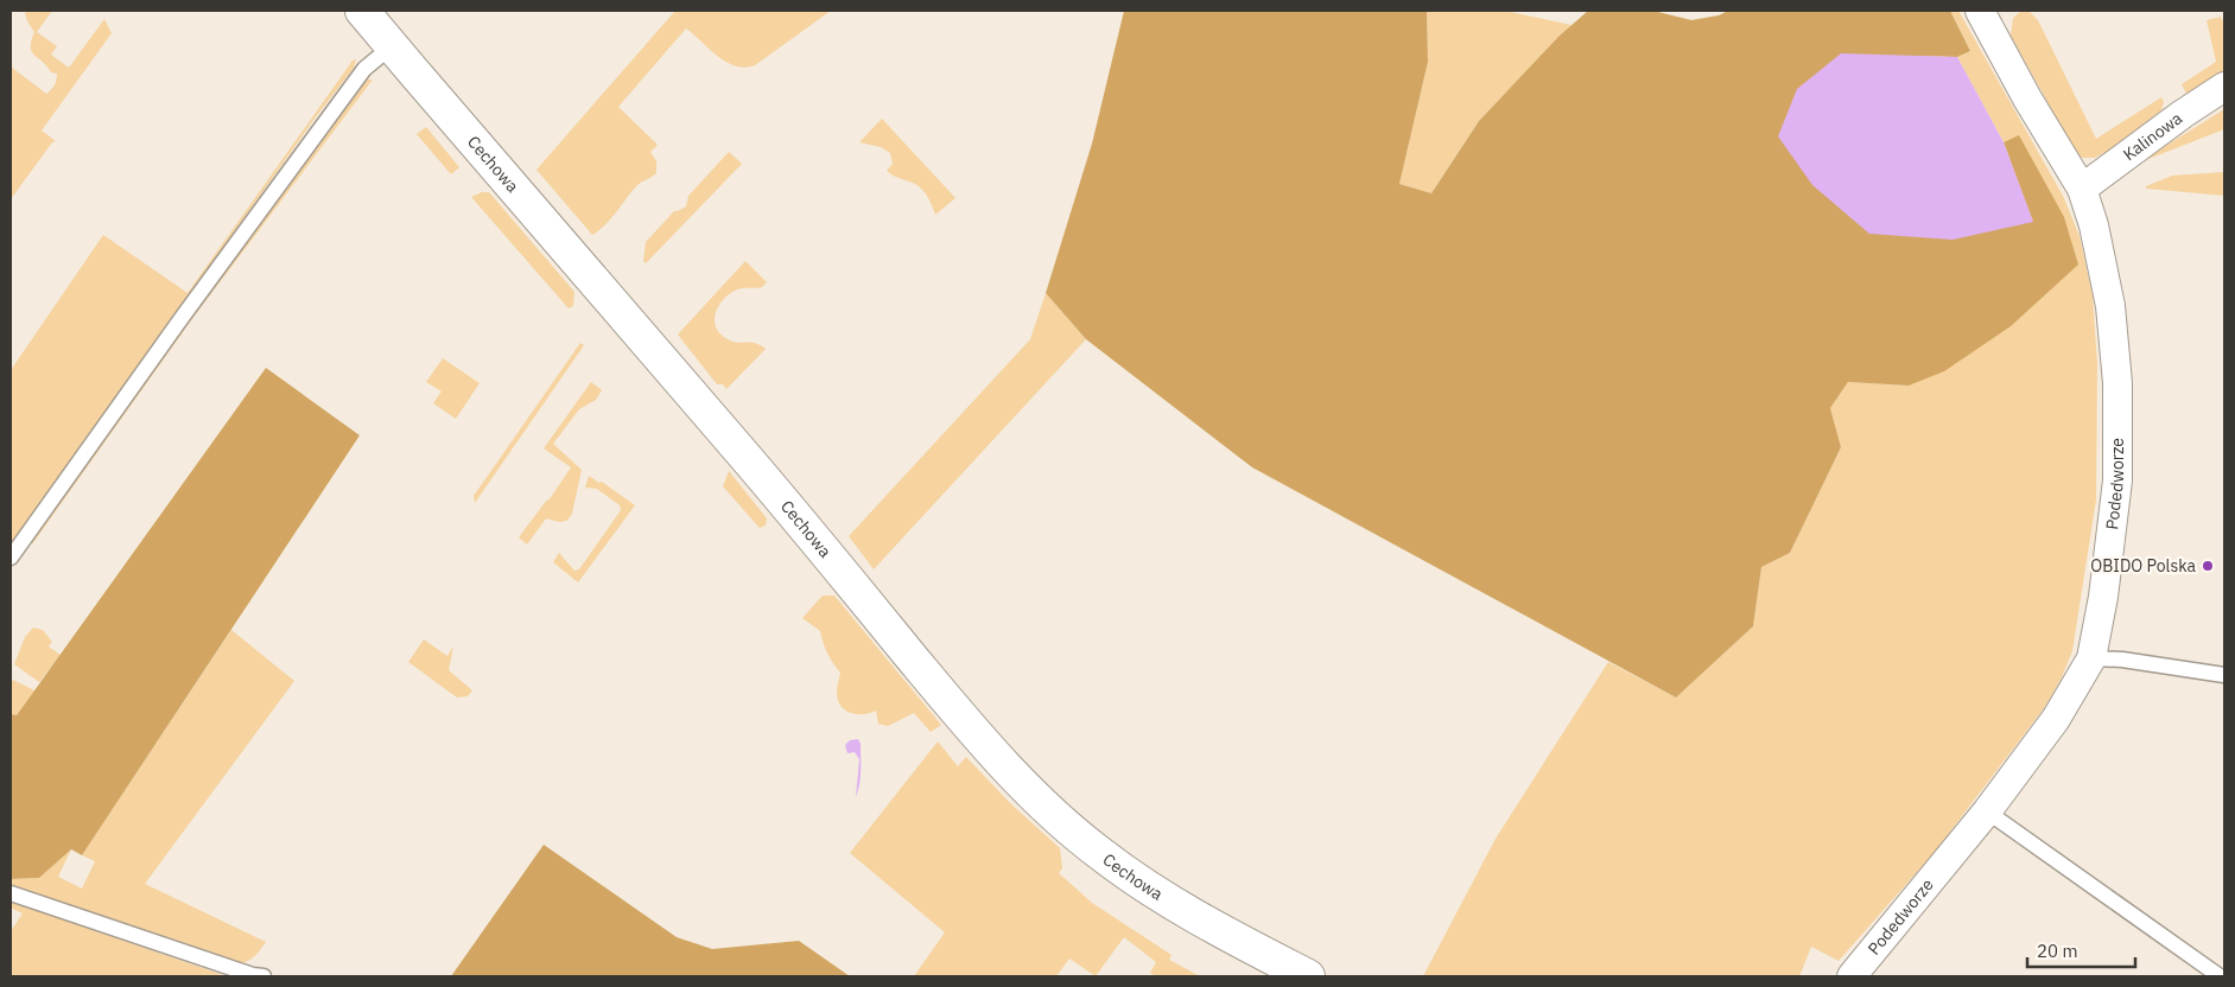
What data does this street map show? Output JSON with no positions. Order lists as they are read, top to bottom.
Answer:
{
  "streets": {
    "street": ["Kalinowa", "Cechowa", "Podedworze"]
  },
  "crossings": [
    ["Kalinowa", "Podedworze"]
  ],
  "places": ["OBIDO Polska"],
  "scale_bar": "20 m"
}
